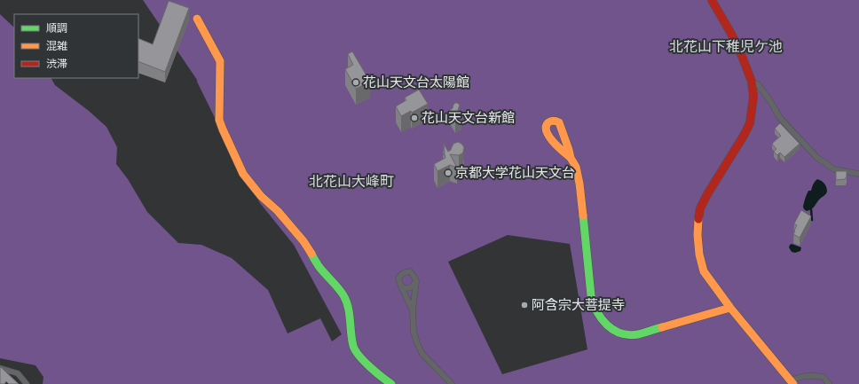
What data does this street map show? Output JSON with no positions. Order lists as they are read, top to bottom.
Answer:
{
  "districts": ["北花山下稚児ケ池", "北花山大峰町"],
  "places": [
    "花山天文台太陽館",
    "花山天文台新館",
    "京都大学花山天文台",
    "阿含宗大菩提寺"
  ],
  "legend": ["順調", "混雑", "渋滞"]
}
